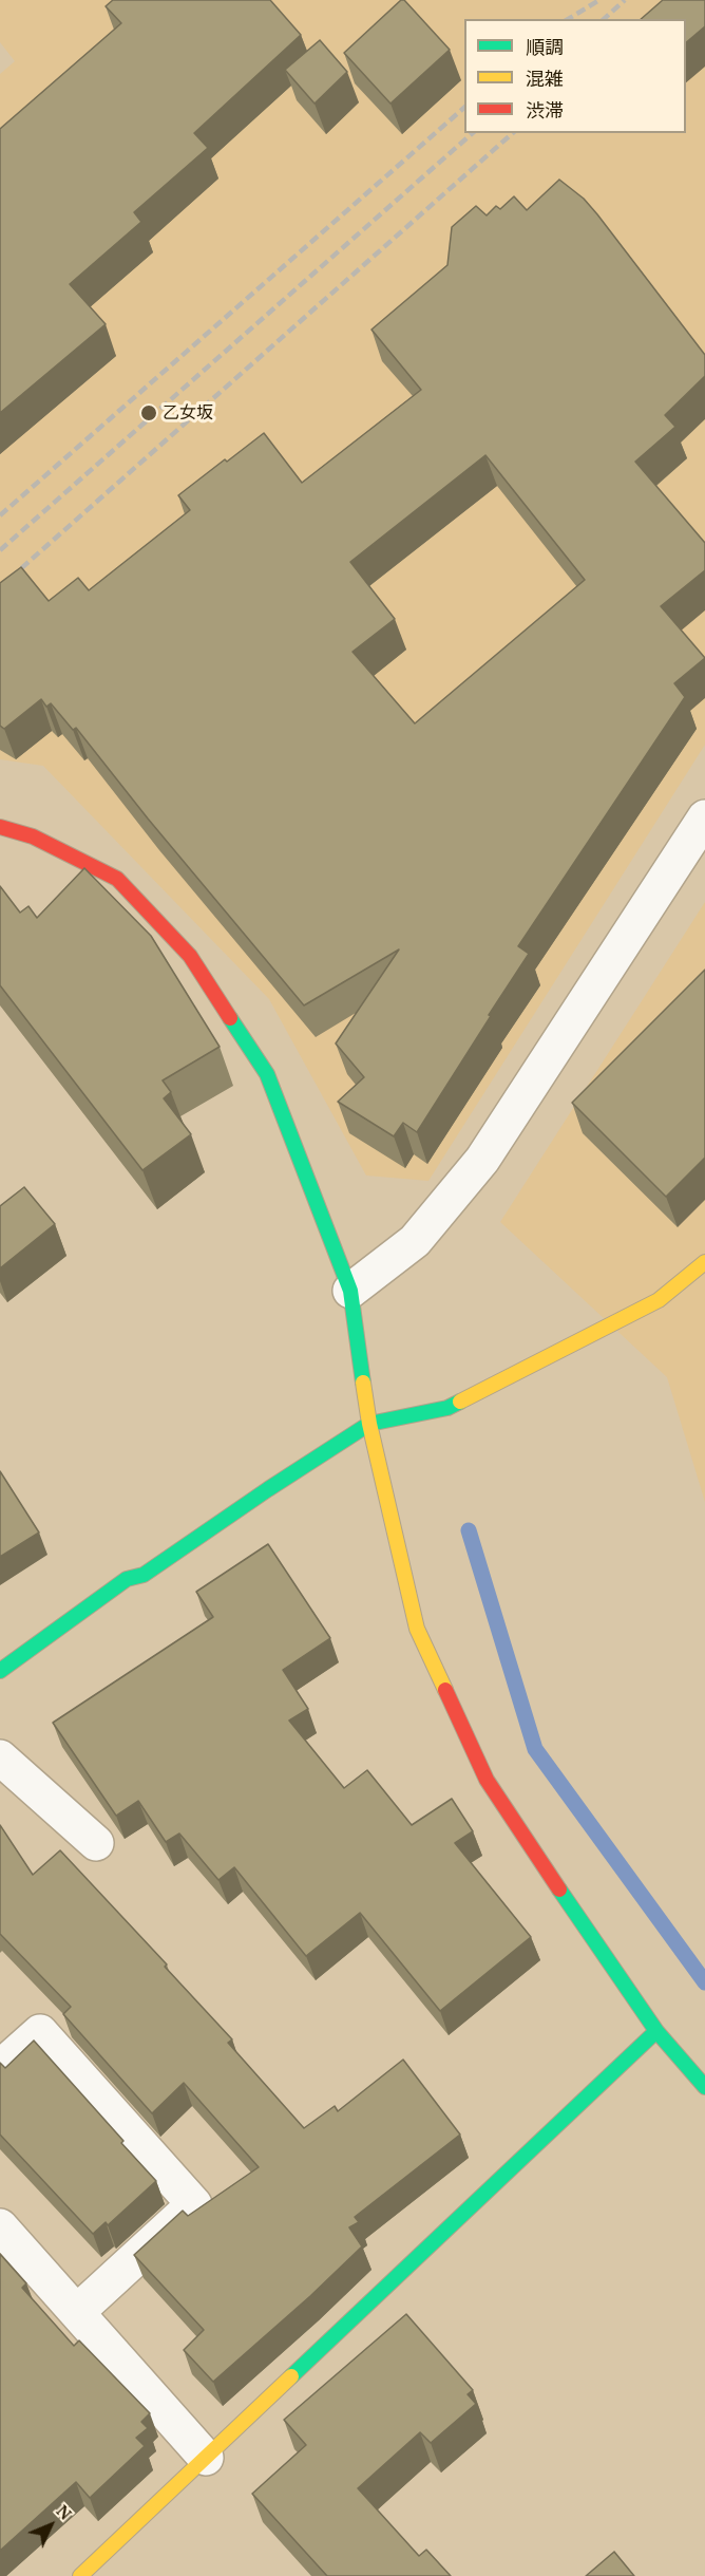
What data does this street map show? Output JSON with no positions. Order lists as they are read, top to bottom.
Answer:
{
  "places": ["乙女坂"],
  "legend": ["順調", "混雑", "渋滞"],
  "north": "top right"
}
